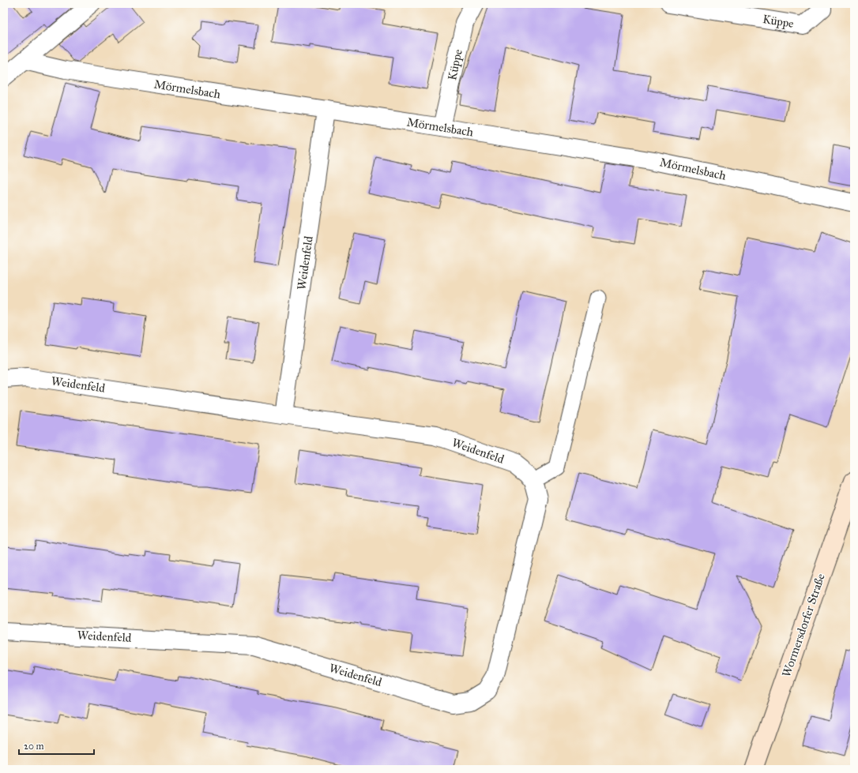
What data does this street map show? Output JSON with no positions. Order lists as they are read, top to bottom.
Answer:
{
  "streets": {
    "main road": ["Wormersdorfer Straße"],
    "street": ["Küppe", "Mörmelsbach", "Weidenfeld"]
  },
  "crossings": [
    ["Küppe", "Mörmelsbach"],
    ["Mörmelsbach", "Weidenfeld"]
  ],
  "scale_bar": "20 m"
}
